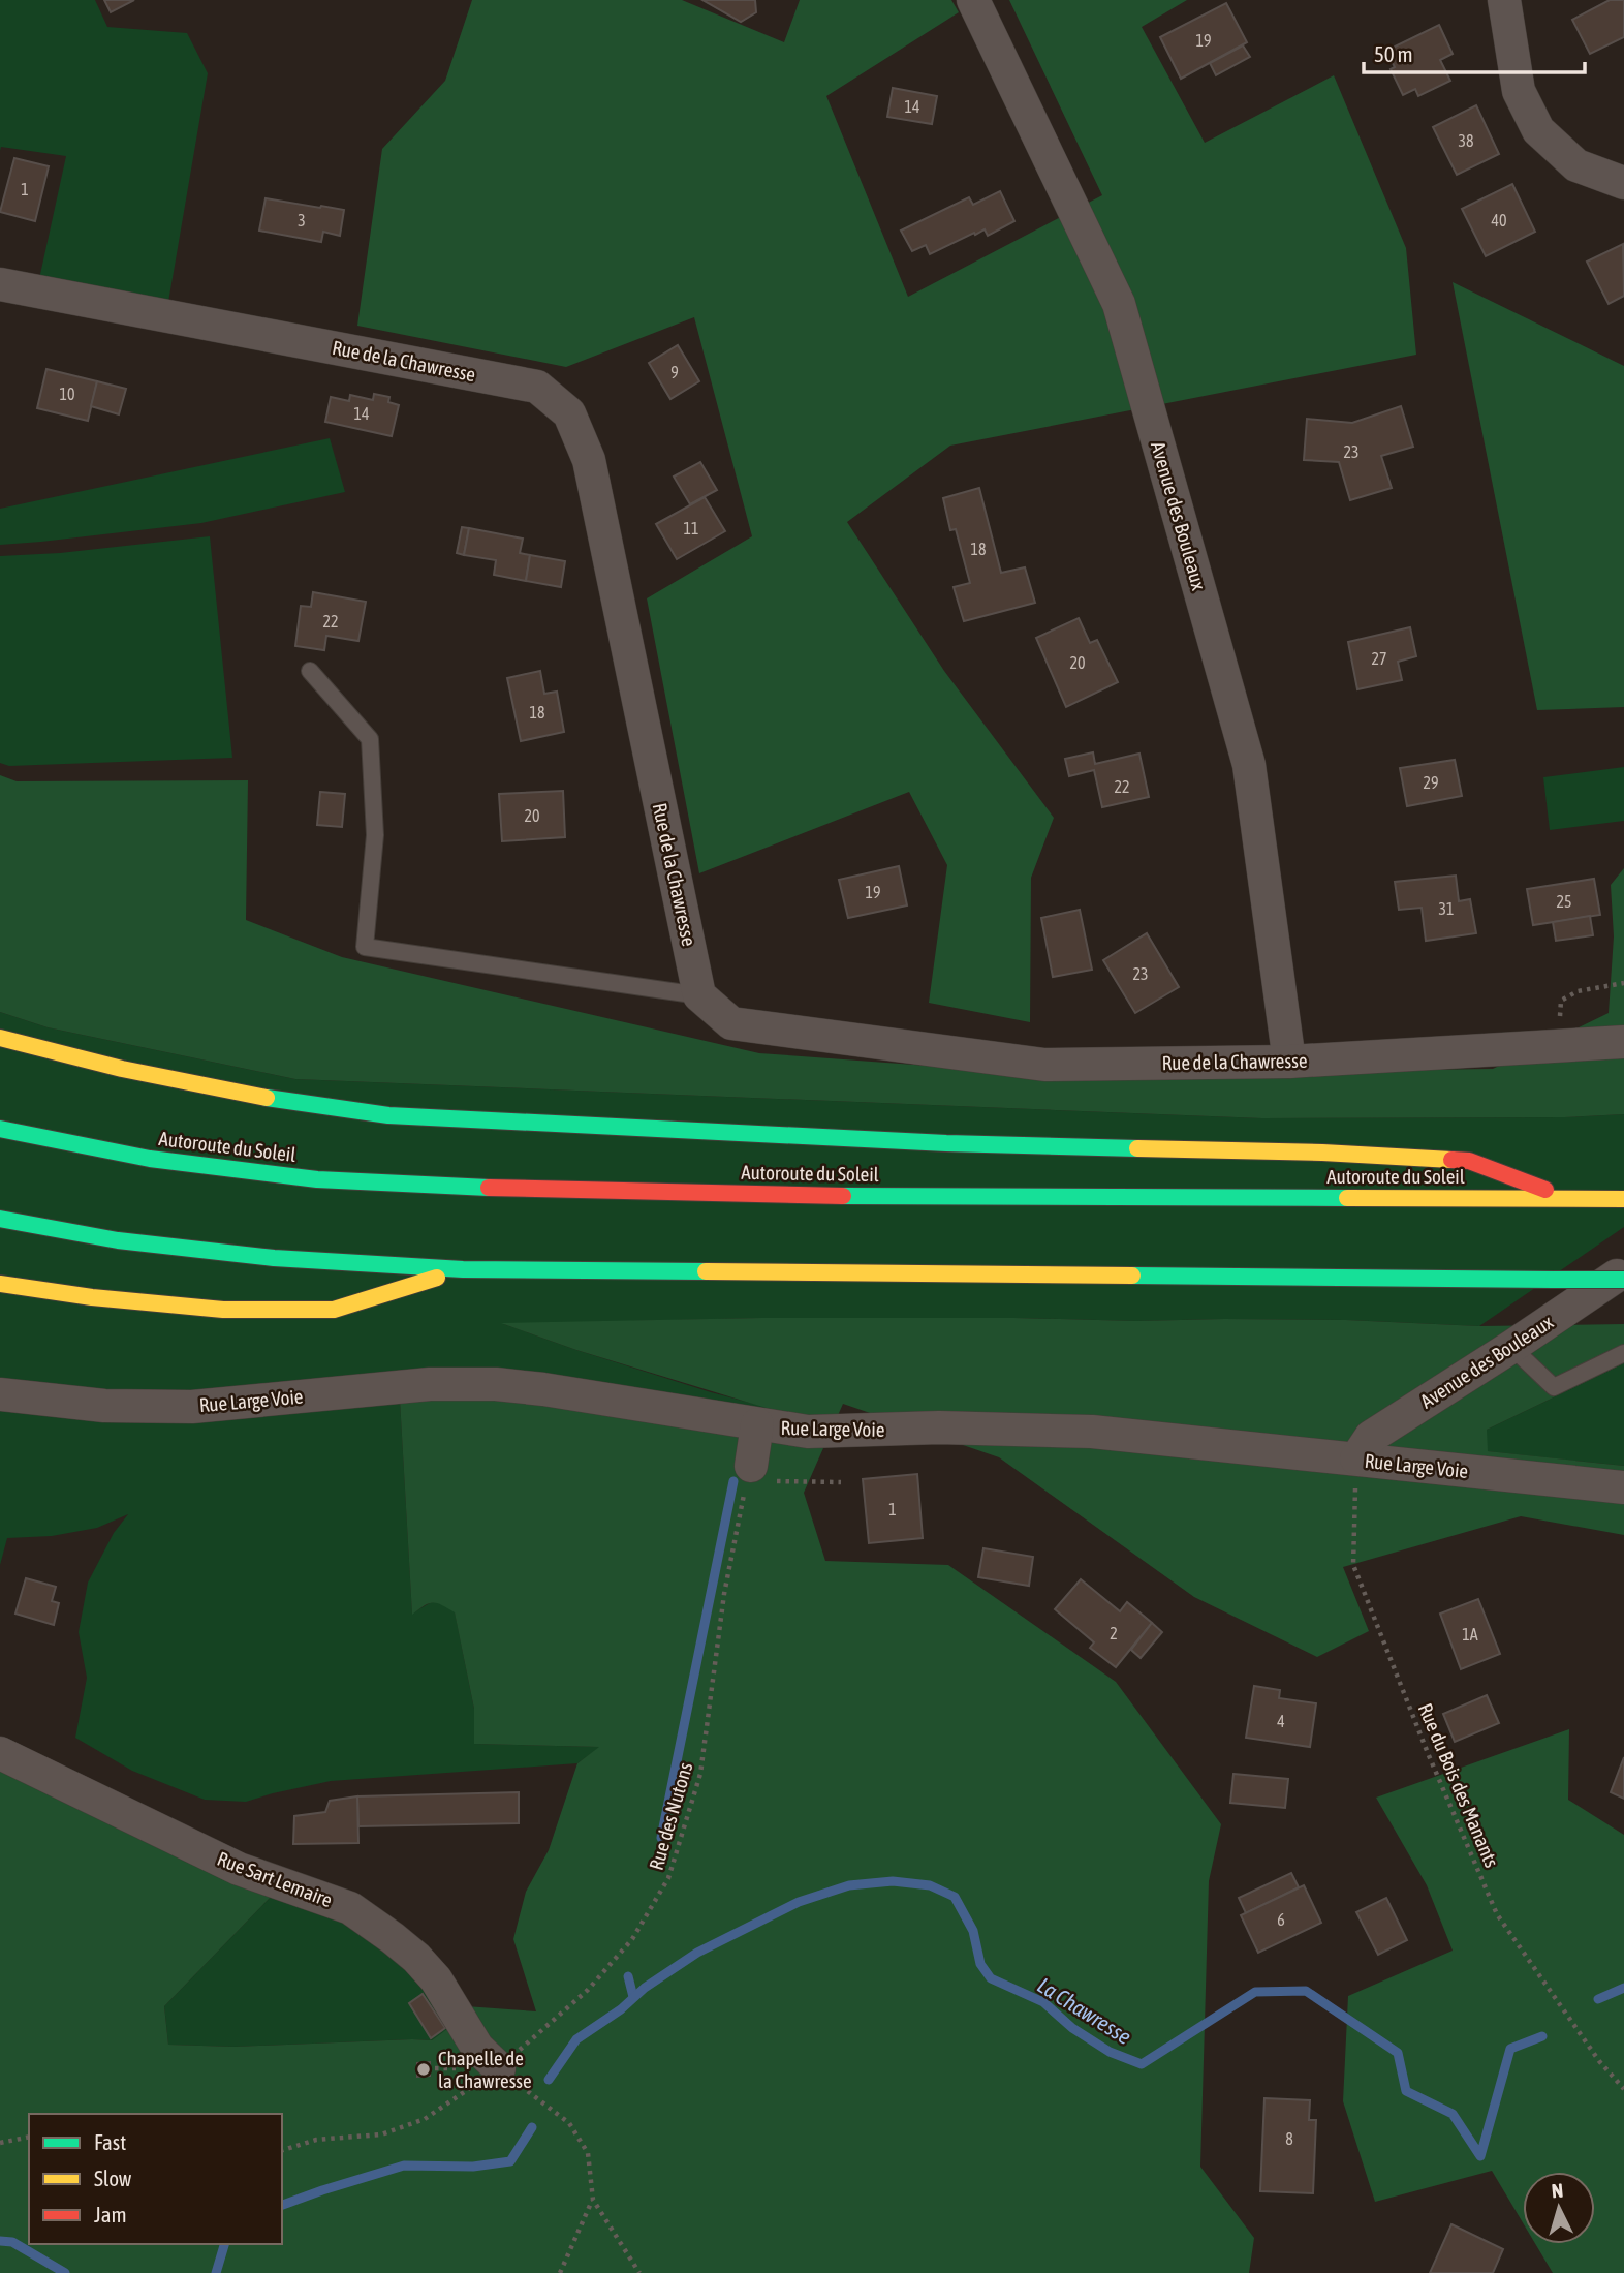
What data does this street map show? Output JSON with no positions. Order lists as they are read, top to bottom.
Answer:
{
  "streets": {
    "highway": ["Autoroute du Soleil"],
    "street": [
      "Rue de la Chawresse",
      "Avenue des Bouleaux",
      "Rue Large Voie",
      "Rue Sart Lemaire"
    ],
    "path": ["Rue du Bois des Manants", "Rue des Nutons"]
  },
  "crossings": [
    ["Rue de la Chawresse", "Avenue des Bouleaux"],
    ["Avenue des Bouleaux", "Rue Large Voie"],
    ["Avenue des Bouleaux", "Rue du Bois des Manants"],
    ["Rue Large Voie", "Rue du Bois des Manants"],
    ["Rue des Nutons", "Rue Sart Lemaire"]
  ],
  "water": ["La Chawresse"],
  "places": ["Chapelle de la Chawresse"],
  "house_numbers": [
    "19",
    "14",
    "38",
    "1",
    "3",
    "40",
    "9",
    "10",
    "14",
    "23",
    "11",
    "18",
    "22",
    "27",
    "20",
    "18",
    "29",
    "22",
    "20",
    "19",
    "25",
    "31",
    "23",
    "1",
    "2",
    "1A",
    "4",
    "6",
    "8"
  ],
  "legend": ["Fast", "Slow", "Jam"],
  "scale_bar": "50 m",
  "north": "top"
}
